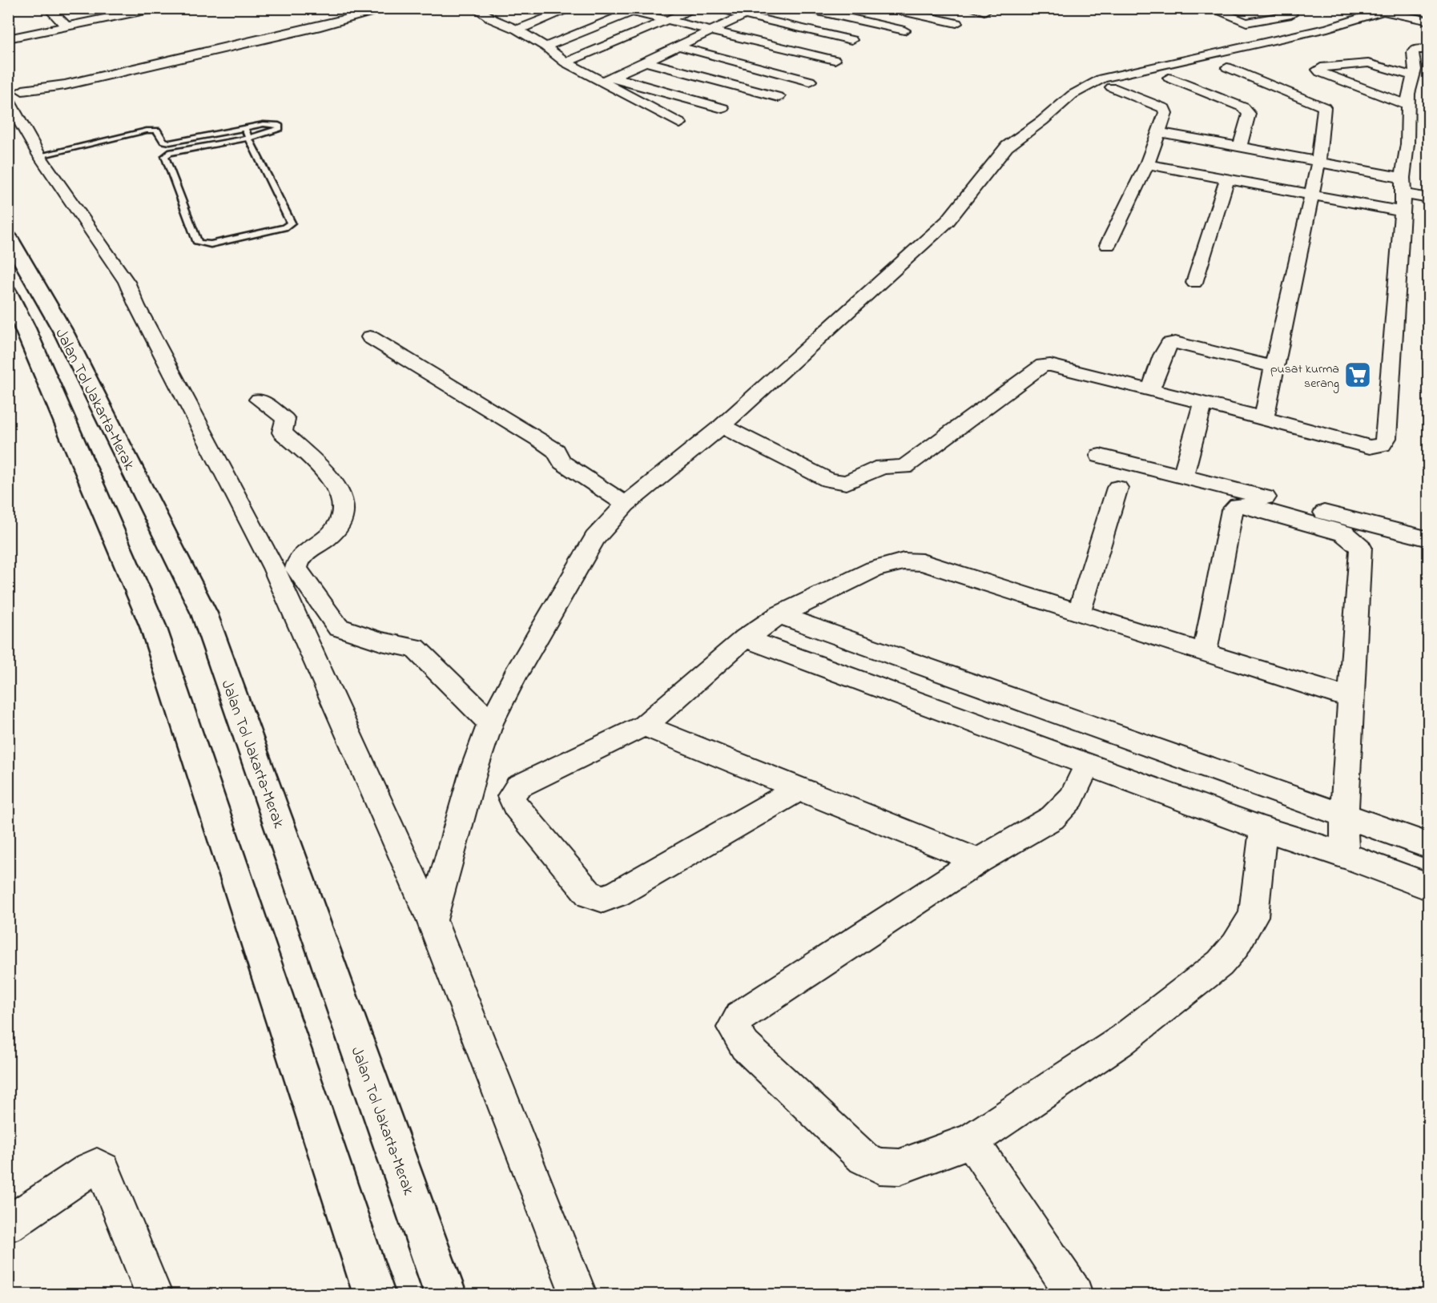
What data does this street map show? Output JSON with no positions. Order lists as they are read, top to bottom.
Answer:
{
  "streets": {
    "highway": ["Jalan Tol Jakarta–Merak"]
  },
  "places": {
    "supermarket": ["pusat kurma serang"]
  }
}
